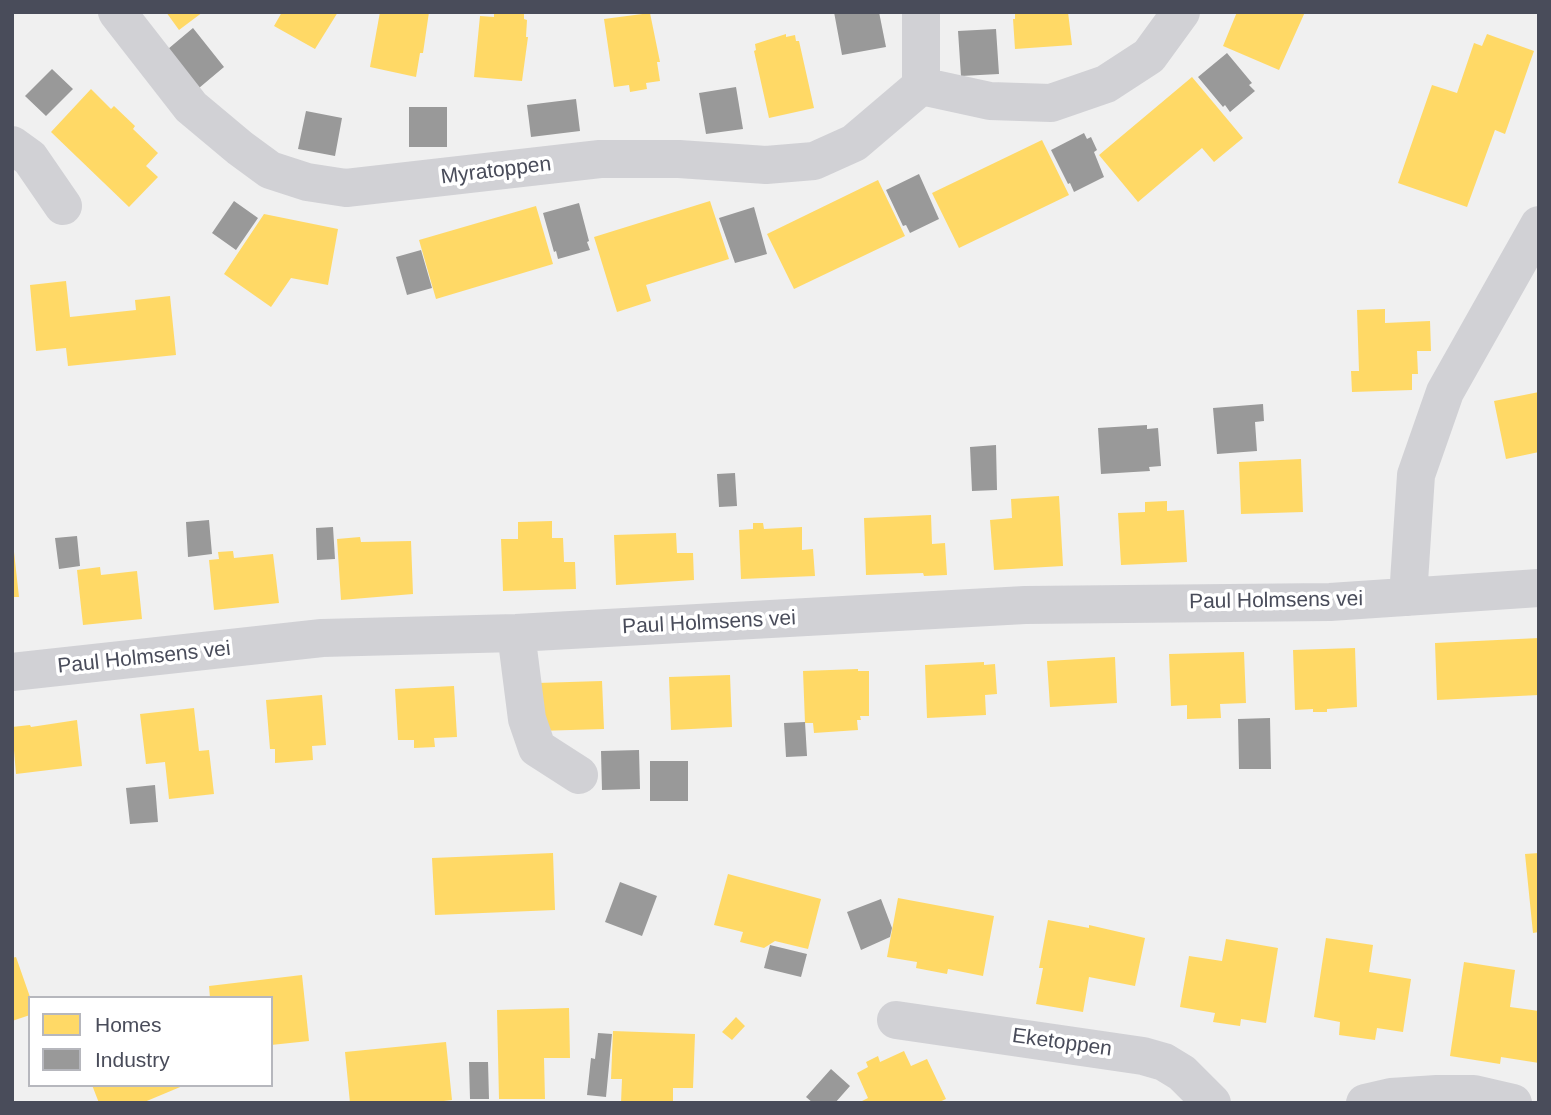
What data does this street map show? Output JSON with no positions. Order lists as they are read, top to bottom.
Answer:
{
  "streets": {
    "street": ["Myratoppen", "Paul Holmsens vei", "Eketoppen"]
  },
  "legend": ["Homes", "Industry"]
}
